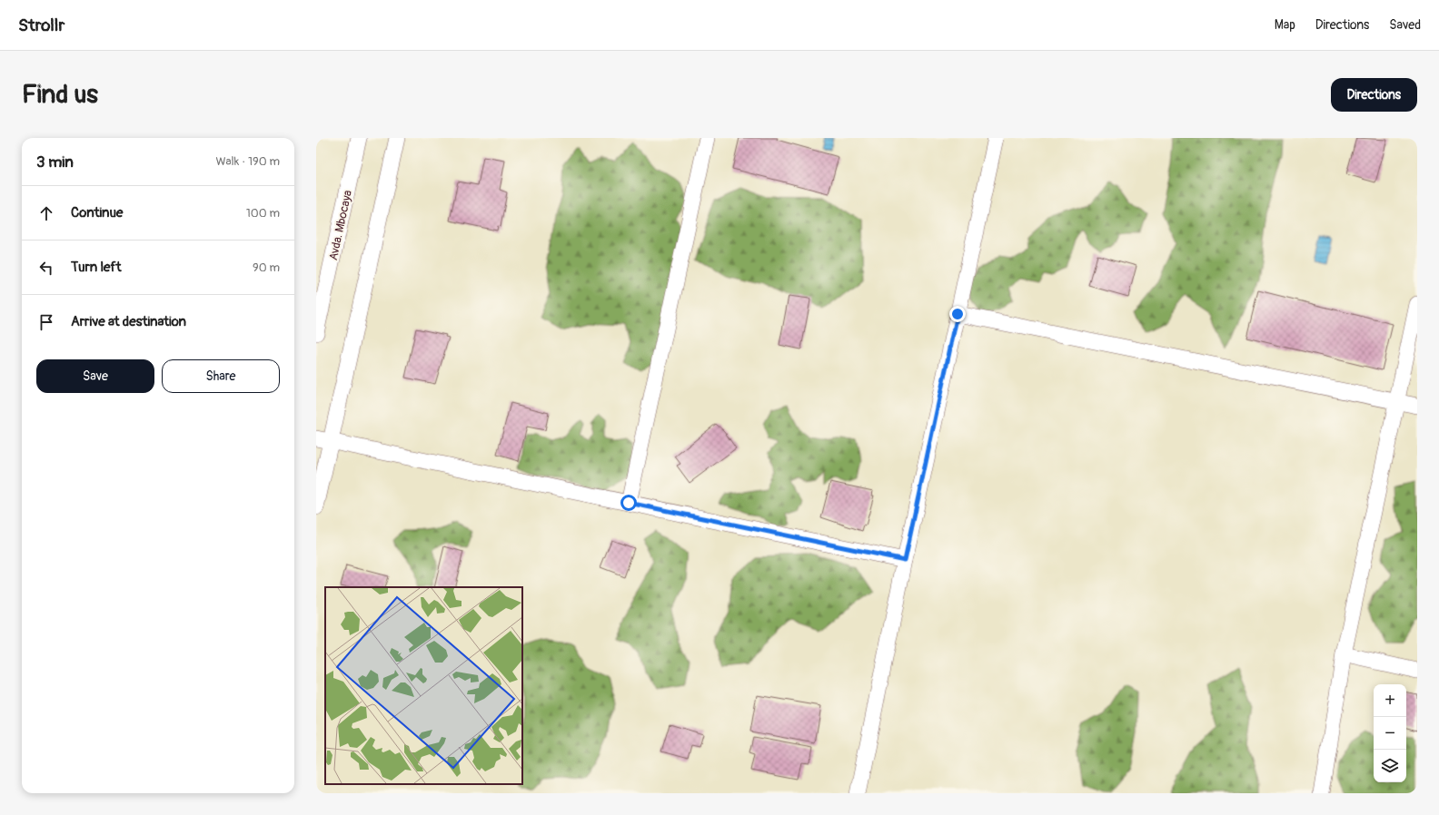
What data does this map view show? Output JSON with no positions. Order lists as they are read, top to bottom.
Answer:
{
  "streets": {
    "street": ["Avda. Mbocaya"]
  },
  "page": {
    "header": "Strollr",
    "nav": ["Map", "Directions", "Saved"],
    "buttons": [
      "Directions",
      ["Save", "Share"]
    ],
    "title": "Find us",
    "heading": ["3 min", "Walk · 190 m"],
    "list": [
      ["Continue", "100 m"],
      ["Turn left", "90 m"],
      "Arrive at destination"
    ],
    "map_buttons": ["+", "−"]
  }
}
